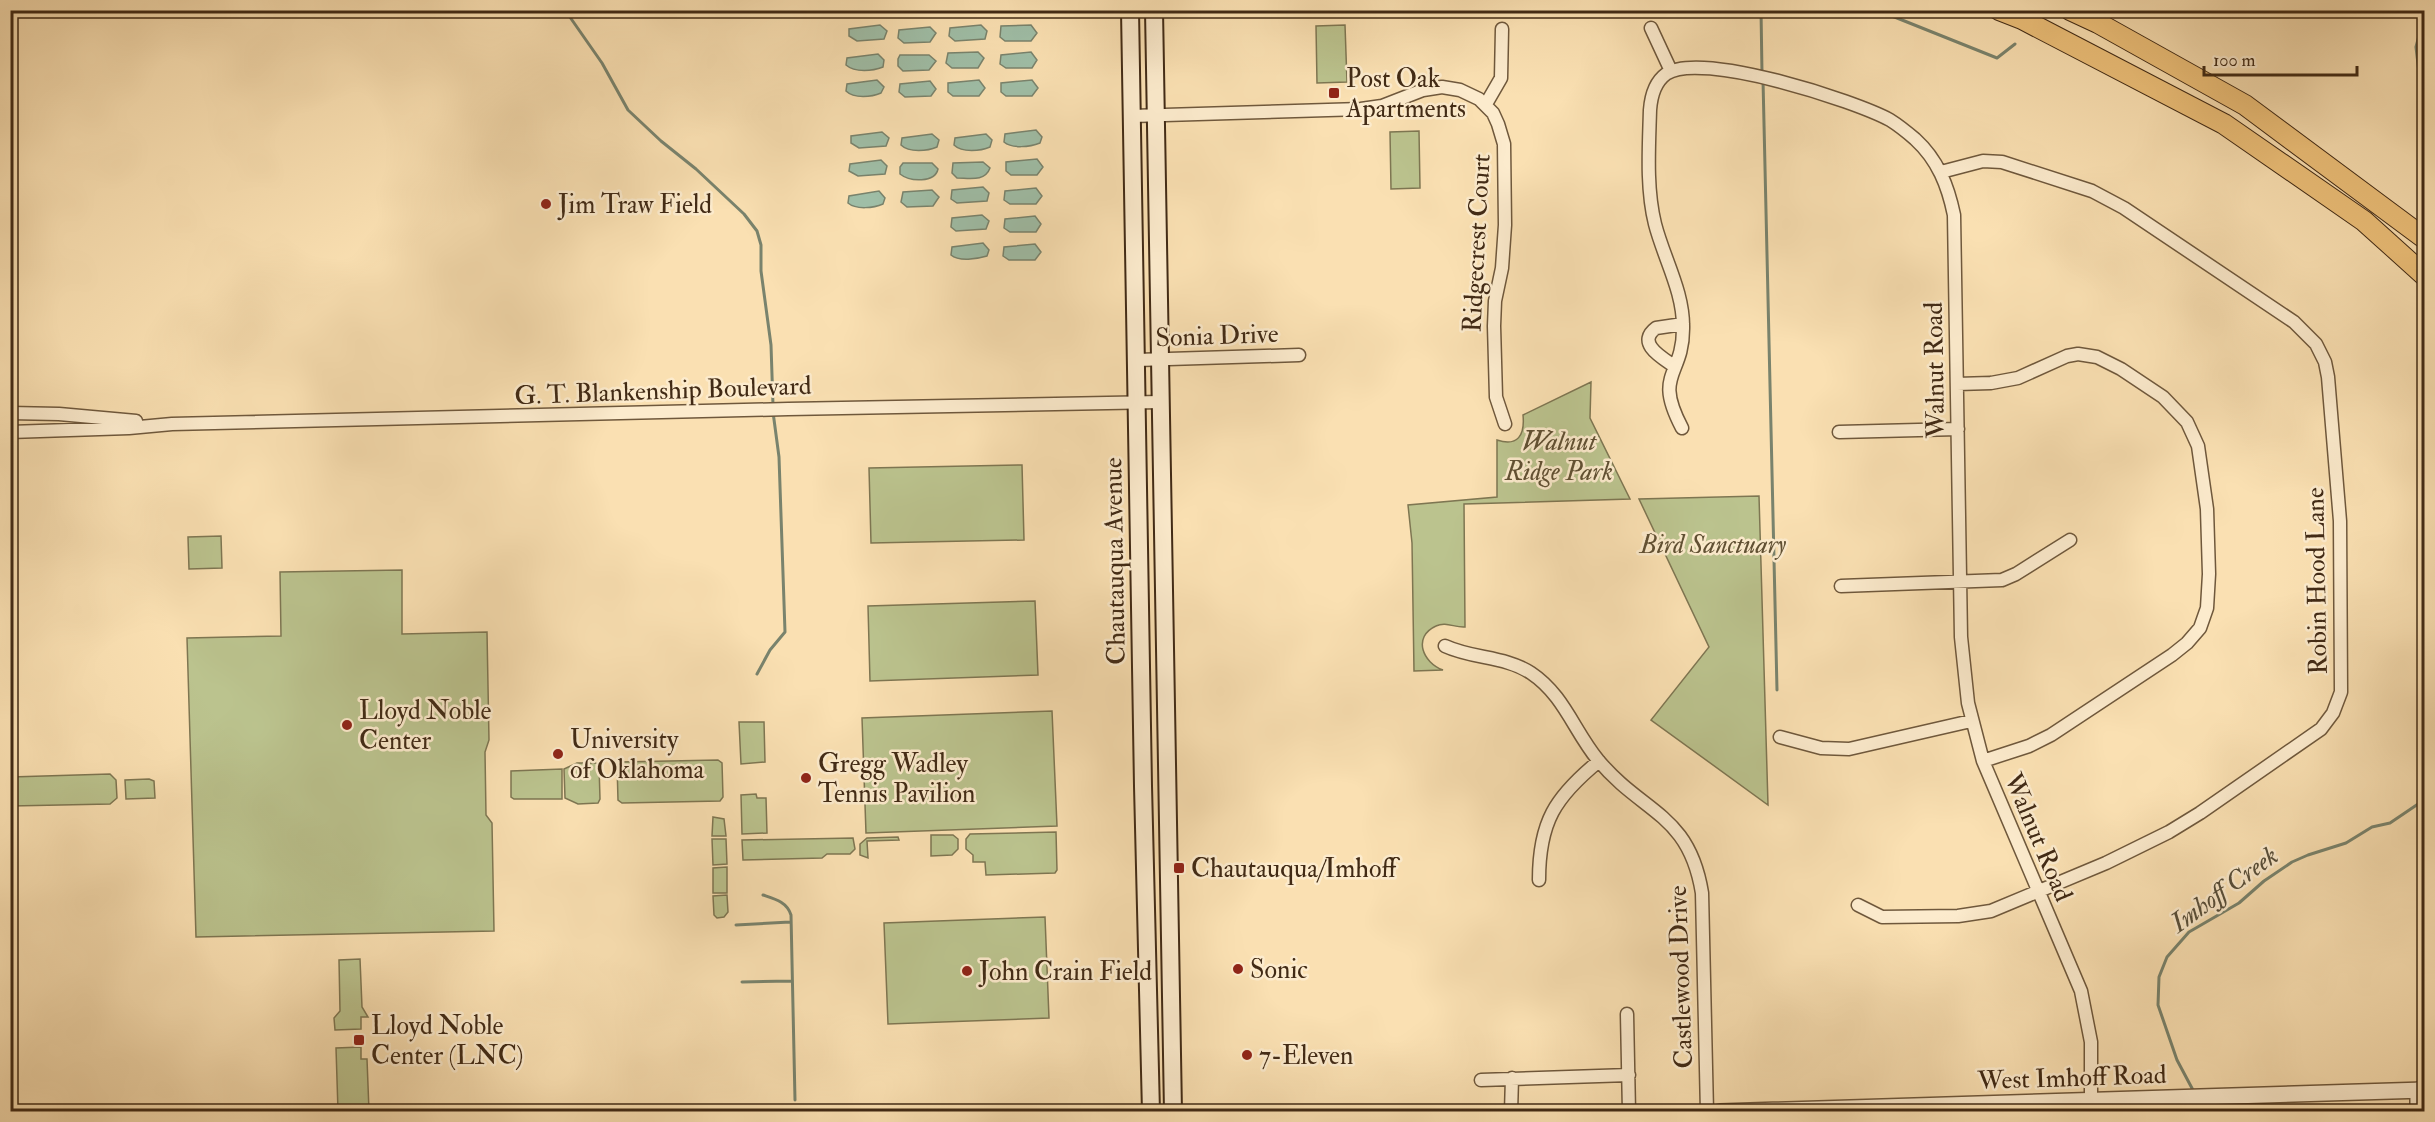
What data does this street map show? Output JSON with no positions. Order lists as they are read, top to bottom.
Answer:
{
  "streets": {
    "main road": ["Chautauqua Avenue"],
    "street": [
      "Ridgecrest Court",
      "Sonia Drive",
      "Walnut Road",
      "G. T. Blankenship Boulevard",
      "Robin Hood Lane",
      "Castlewood Drive",
      "West Imhoff Road"
    ]
  },
  "crossings": [
    ["Sonia Drive", "Chautauqua Avenue"],
    ["Walnut Road", "Robin Hood Lane"],
    ["Walnut Road", "West Imhoff Road"],
    ["G. T. Blankenship Boulevard", "Chautauqua Avenue"]
  ],
  "water": ["Imhoff Creek"],
  "parks": ["Walnut Ridge Park", "Bird Sanctuary"],
  "places": {
    "transit": ["Post Oak Apartments", "Chautauqua/Imhoff", "Lloyd Noble Center (LNC)"],
    "other": [
      "Jim Traw Field",
      "Lloyd Noble Center",
      "University of Oklahoma",
      "Gregg Wadley Tennis Pavilion",
      "Sonic",
      "John Crain Field",
      "7-Eleven"
    ]
  },
  "scale_bar": "100 m"
}
